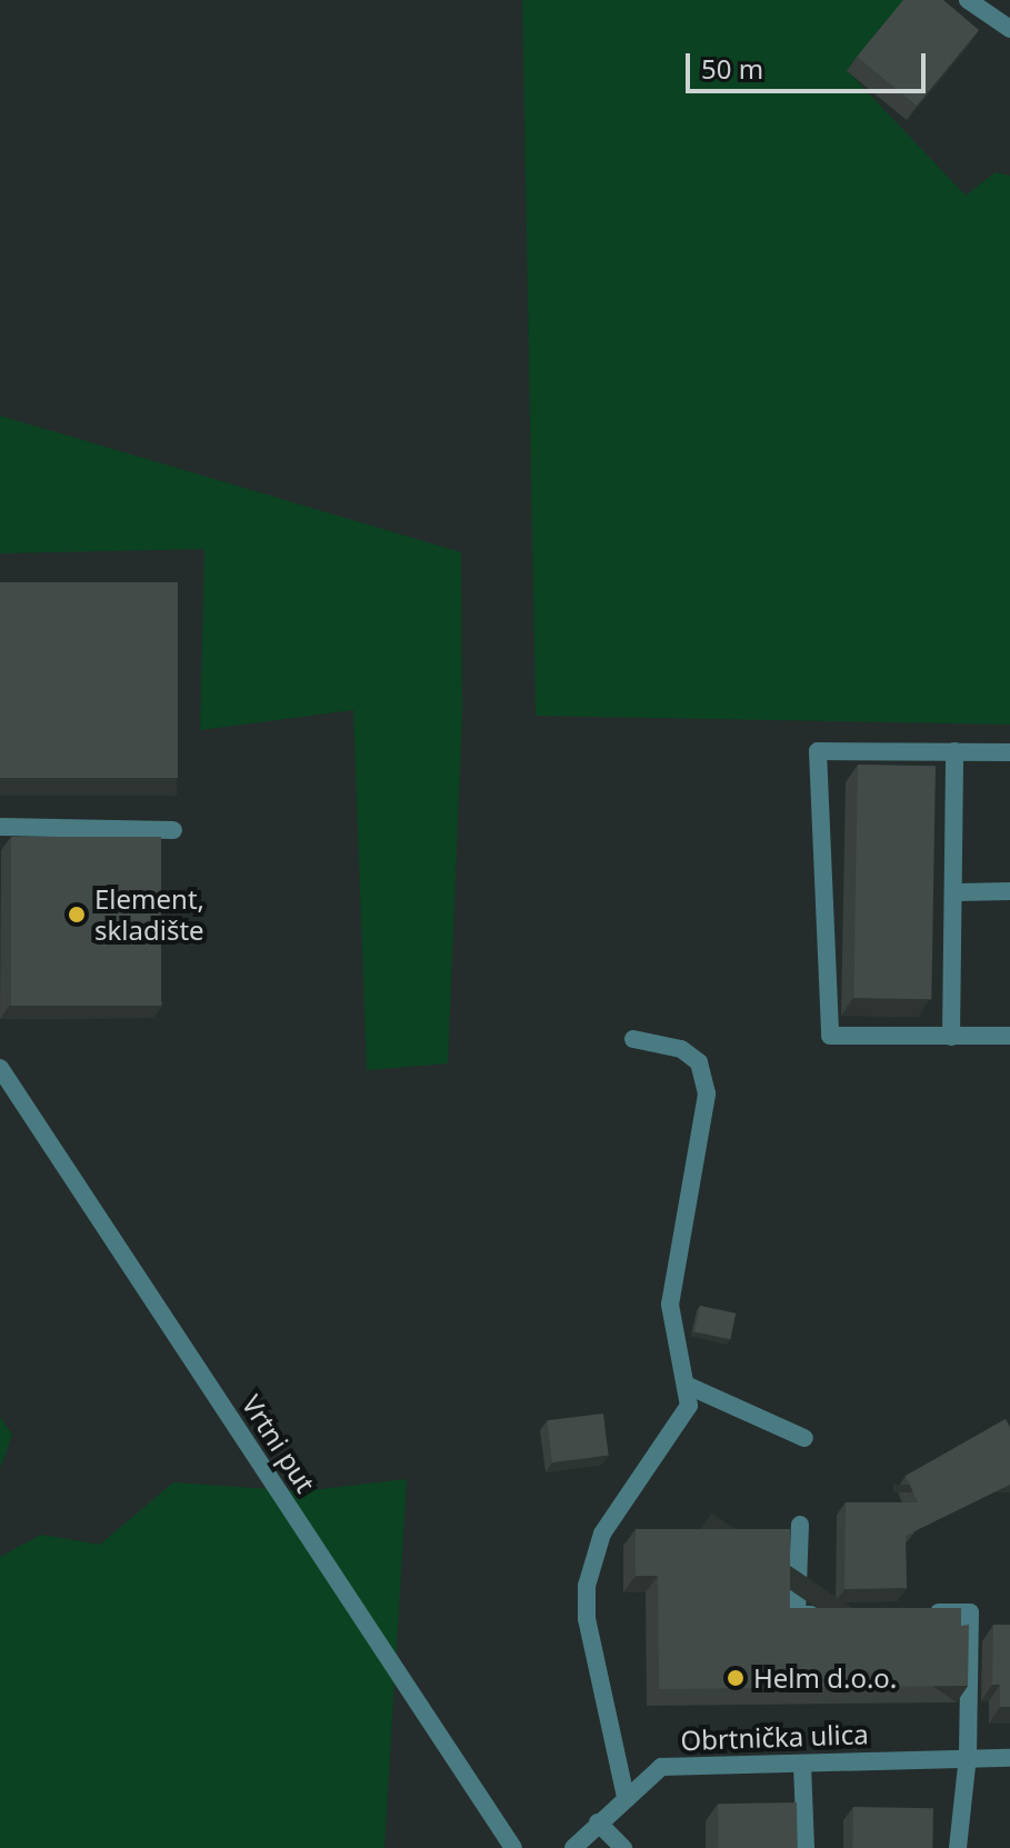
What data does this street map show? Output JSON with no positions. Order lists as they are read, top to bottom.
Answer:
{
  "streets": {
    "street": ["Vrtni put", "Obrtnička ulica"]
  },
  "places": ["Element, skladište", "Helm d.o.o."],
  "scale_bar": "50 m"
}
